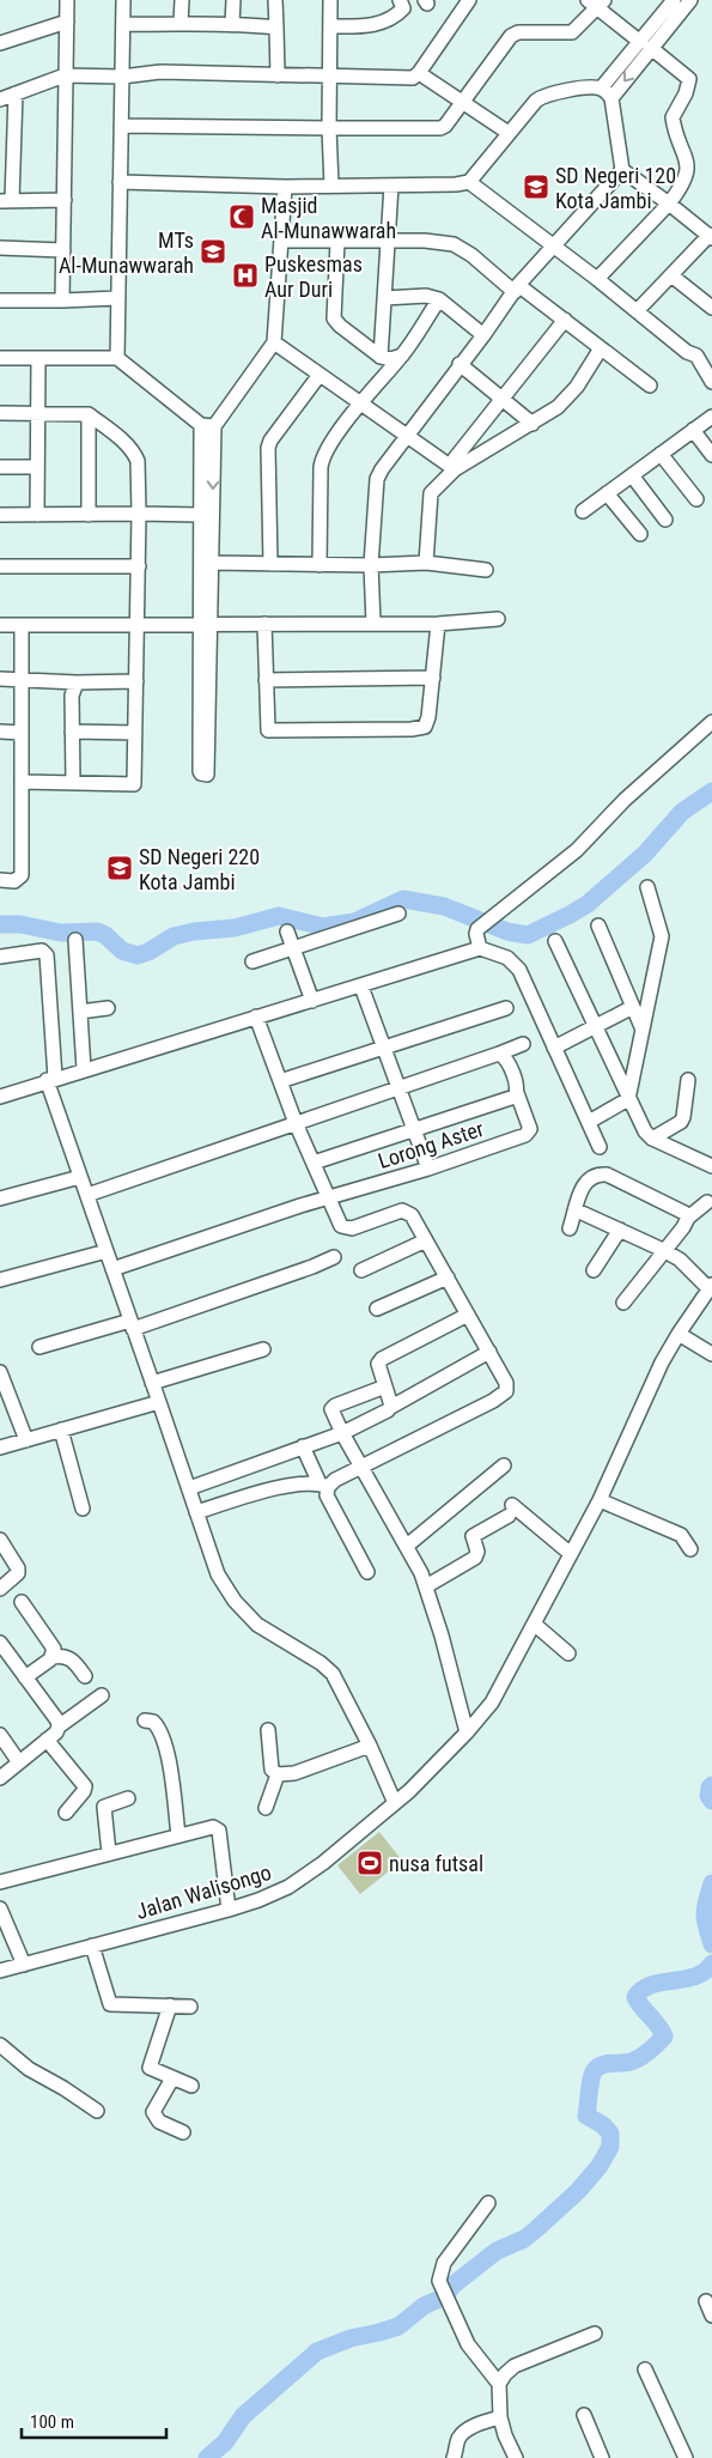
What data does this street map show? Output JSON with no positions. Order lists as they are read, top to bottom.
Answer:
{
  "streets": {
    "street": ["Lorong Aster", "Jalan Walisongo"]
  },
  "places": {
    "school or university": ["SD Negeri 120 Kota Jambi", "MTs Al-Munawwarah", "SD Negeri 220 Kota Jambi"],
    "mosque": ["Masjid Al-Munawwarah"],
    "hospital": ["Puskesmas Aur Duri"],
    "sports": ["nusa futsal"]
  },
  "scale_bar": "100 m"
}
